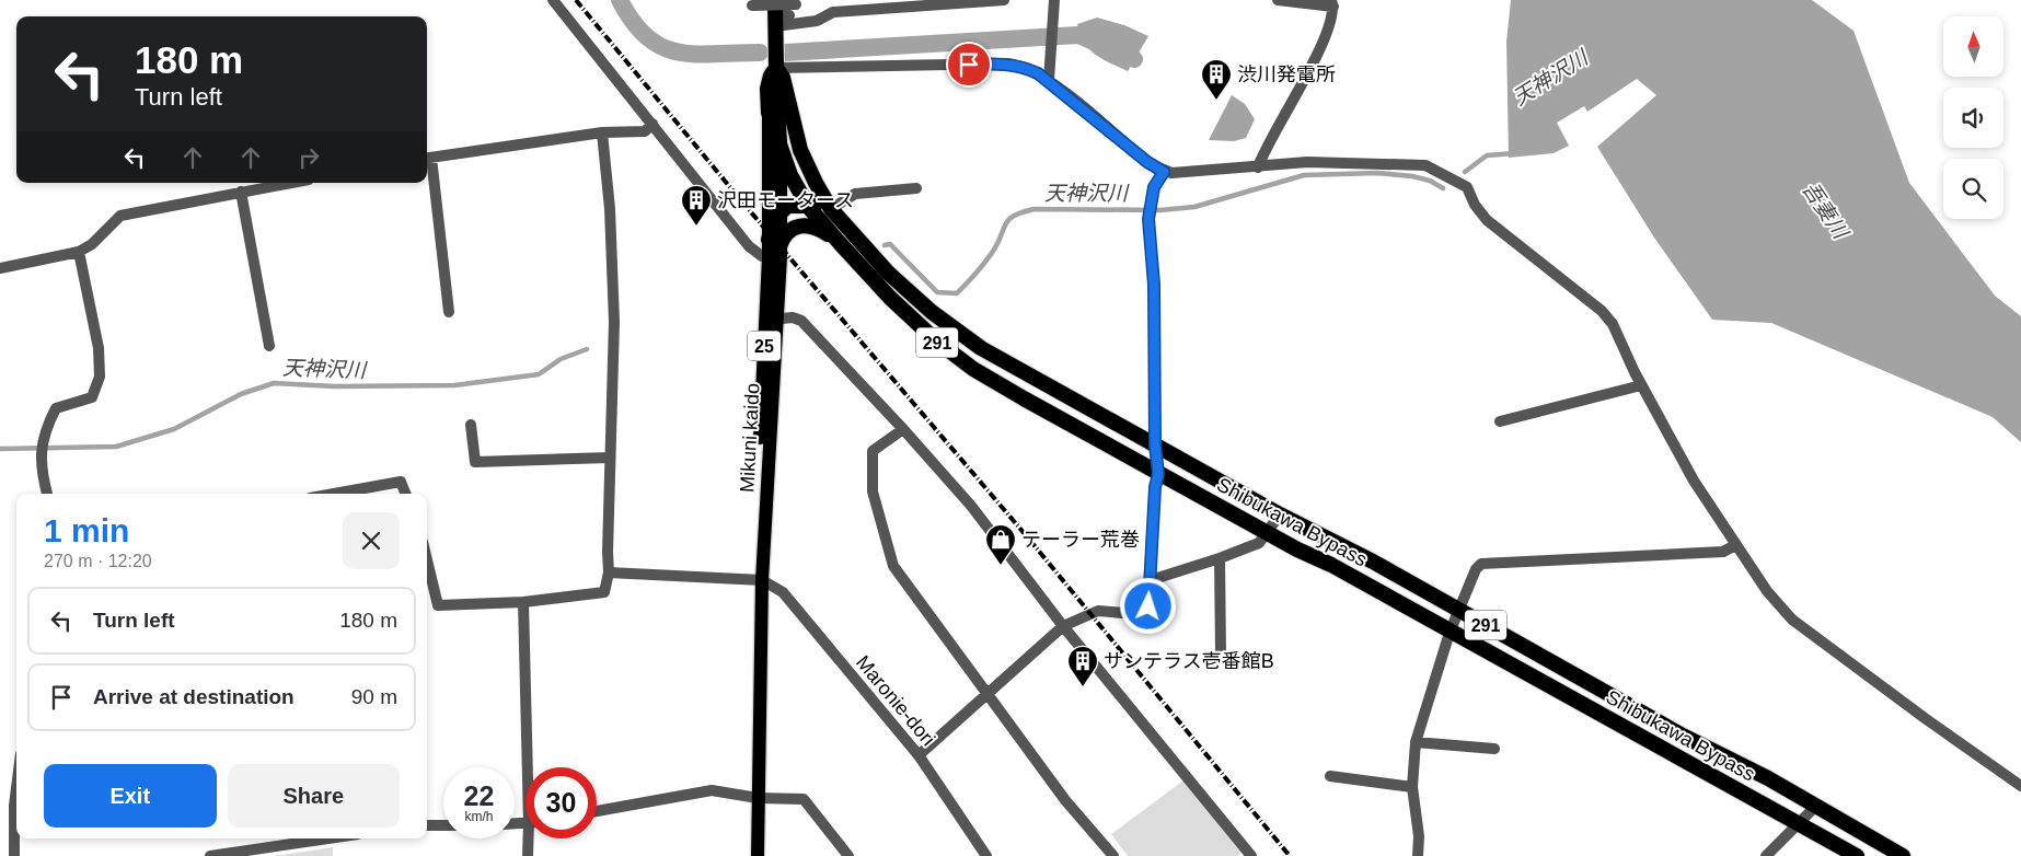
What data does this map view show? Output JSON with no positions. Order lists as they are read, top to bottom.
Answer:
{
  "streets": {
    "highway": ["291", "Shibukawa Bypass"],
    "main road": ["25", "Mikuni kaido"],
    "street": ["Maronie-dori"]
  },
  "crossings": [
    ["291", "Mikuni kaido"],
    ["291", "Shibukawa Bypass"],
    ["Mikuni kaido", "Maronie-dori"]
  ],
  "water": ["天神沢川", "吾妻川"],
  "places": {
    "building": ["渋川発電所", "沢田モータース", "サンテラス壱番館B"],
    "shop": ["テーラー荒巻"]
  },
  "north": "top",
  "page": {
    "turn": ["180 m", "Turn left"],
    "heading": ["1 min", "270 m · 12:20"],
    "list": [
      {
        "name": "Turn left",
        "value": "180 m"
      },
      {
        "name": "Arrive at destination",
        "value": "90 m"
      }
    ],
    "buttons": ["Exit", "Share"],
    "speed": "22 km/h",
    "limit": "30"
  }
}
